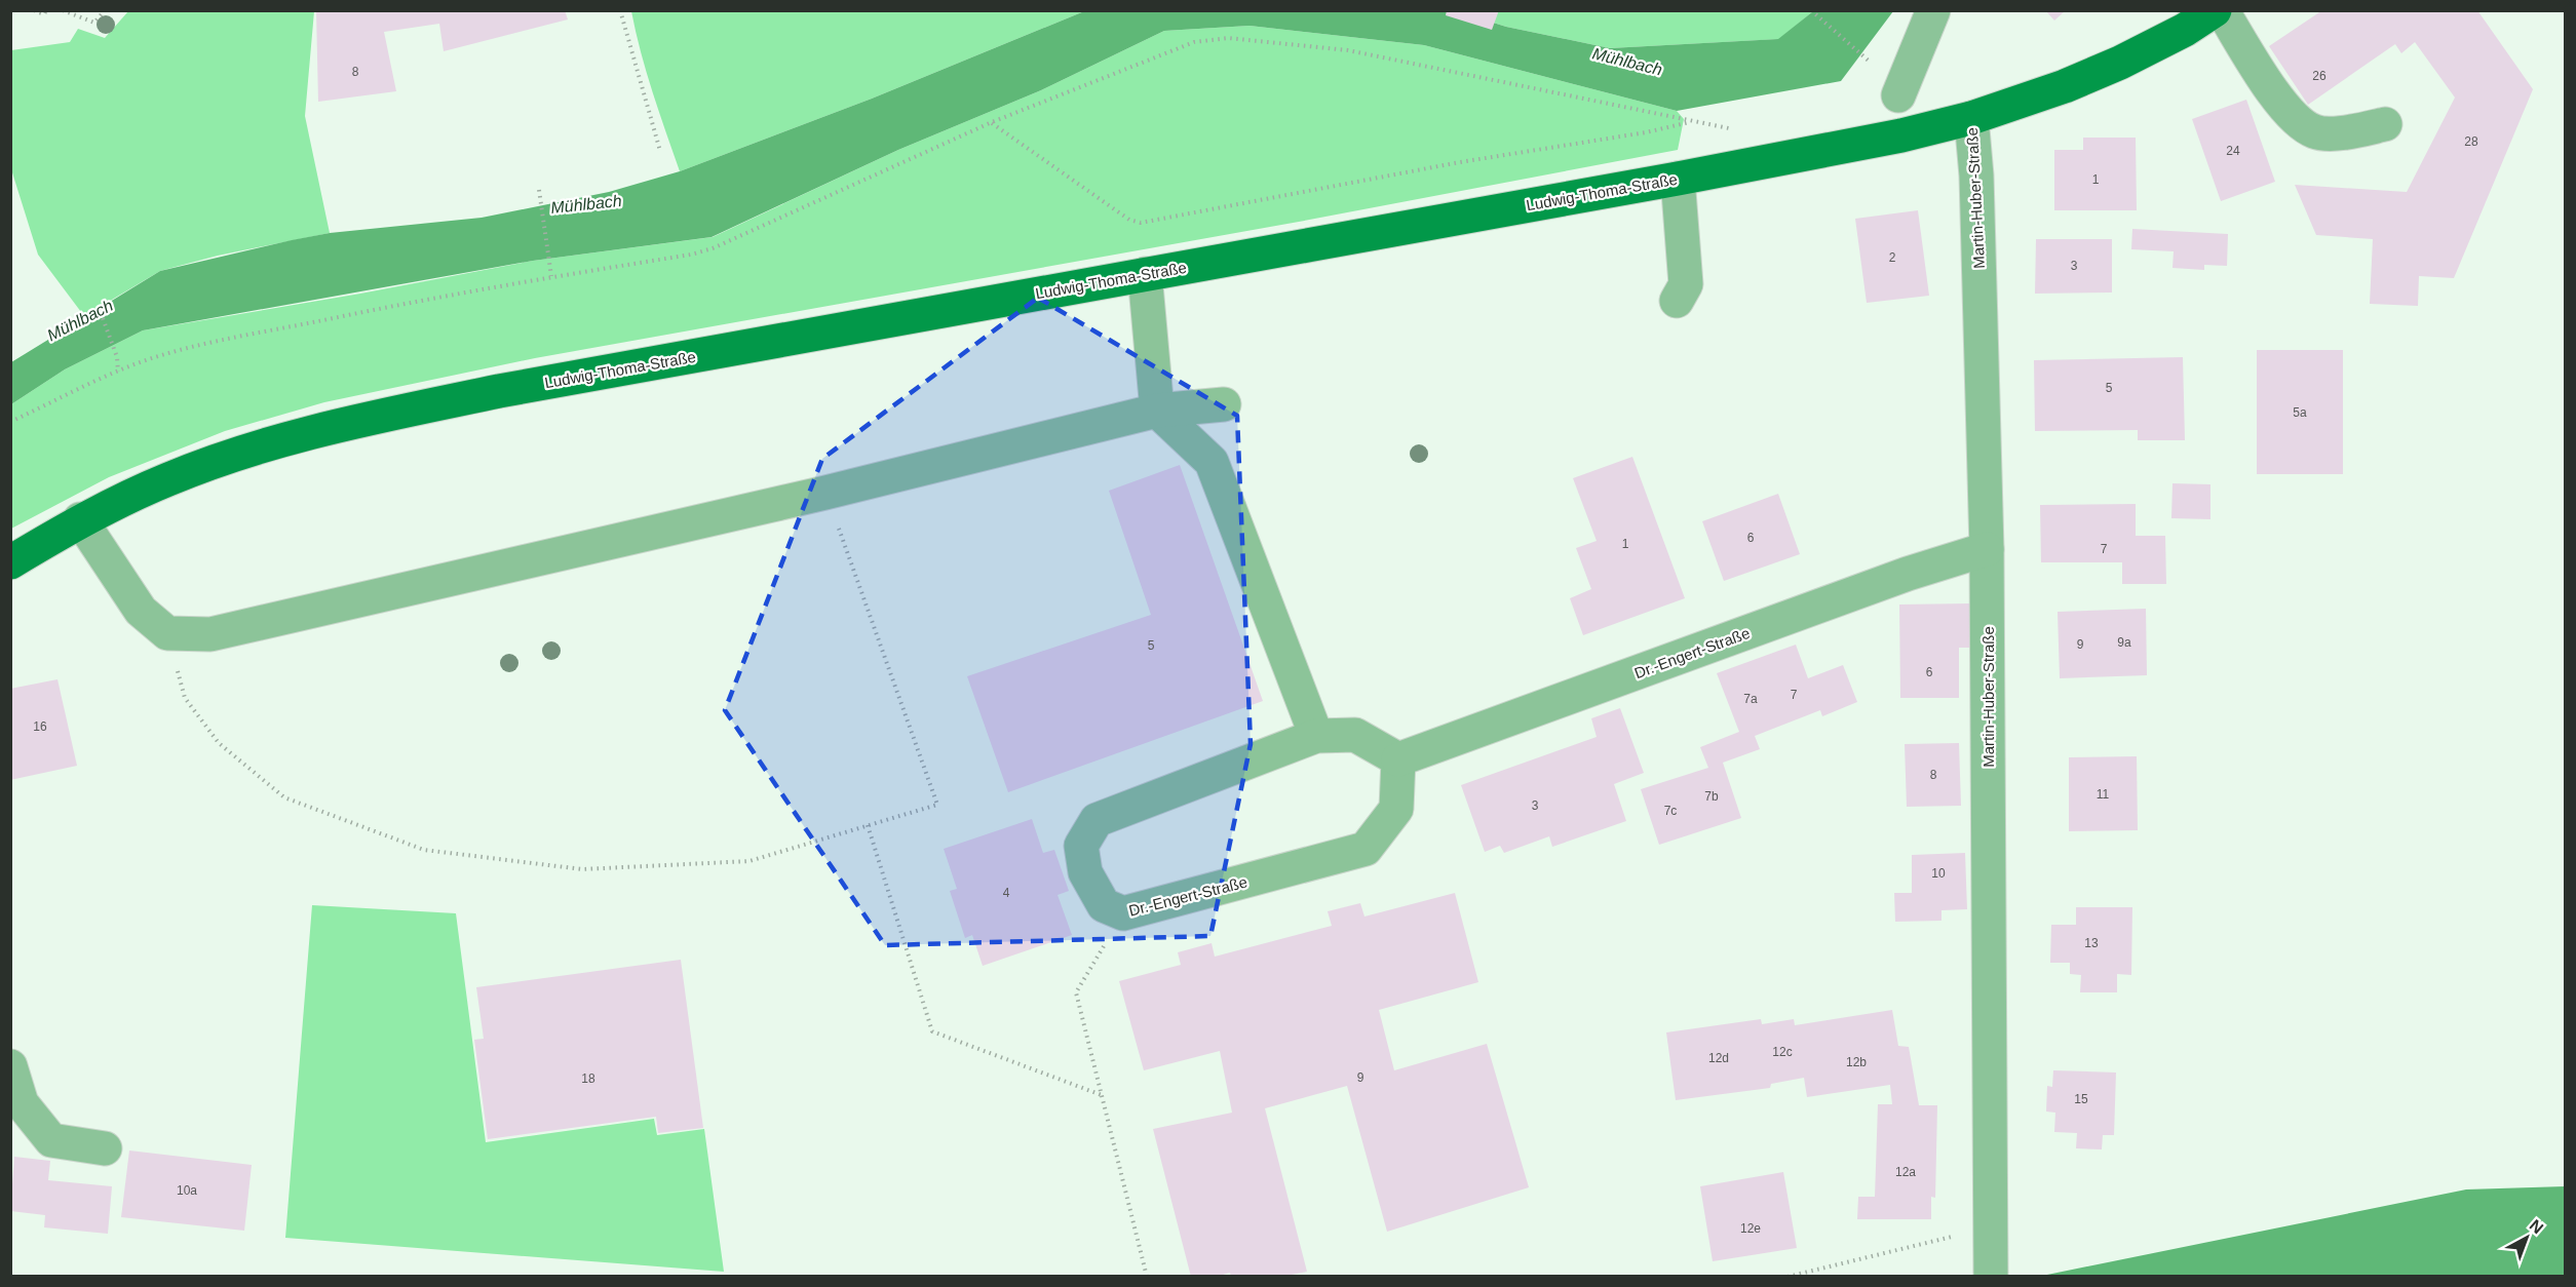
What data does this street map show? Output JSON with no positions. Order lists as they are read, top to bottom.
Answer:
{
  "streets": {
    "main road": ["Ludwig-Thoma-Straße"],
    "street": ["Martin-Huber-Straße", "Dr.-Engert-Straße"]
  },
  "crossings": [
    ["Ludwig-Thoma-Straße", "Martin-Huber-Straße"],
    ["Martin-Huber-Straße", "Dr.-Engert-Straße"]
  ],
  "water": ["Mühlbach"],
  "house_numbers": [
    "8",
    "26",
    "28",
    "24",
    "1",
    "2",
    "3",
    "5",
    "5a",
    "6",
    "1",
    "7",
    "9a",
    "9",
    "5",
    "6",
    "7",
    "7a",
    "16",
    "8",
    "11",
    "7b",
    "3",
    "7c",
    "10",
    "4",
    "13",
    "12c",
    "12d",
    "12b",
    "9",
    "18",
    "15",
    "12a",
    "10a",
    "12e"
  ],
  "north": "top right"
}
